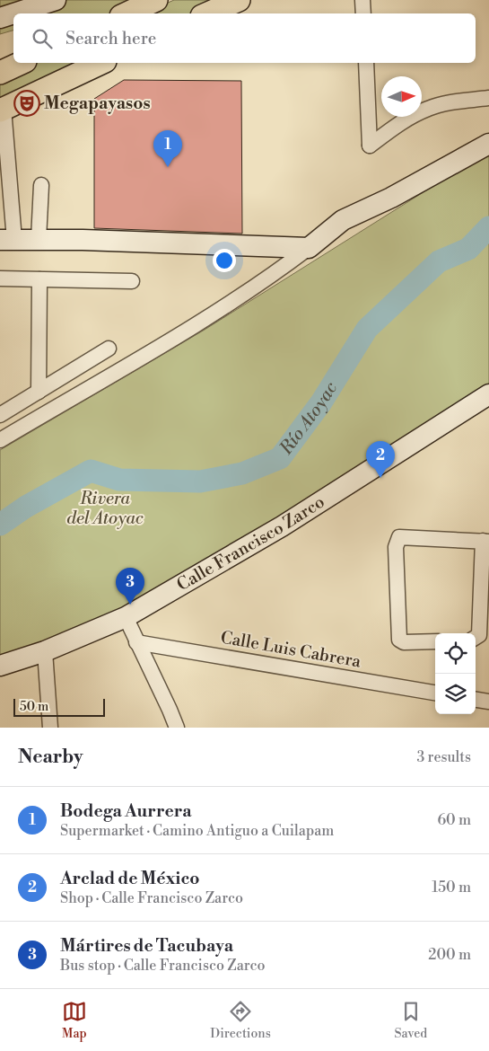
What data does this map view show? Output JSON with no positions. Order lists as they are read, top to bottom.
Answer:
{
  "streets": {
    "street": ["Calle Francisco Zarco", "Calle Luis Cabrera"]
  },
  "water": ["Río Atoyac"],
  "parks": ["Rivera del Atoyac"],
  "places": {
    "theatre": ["Megapayasos"]
  },
  "scale_bar": "50 m",
  "north": "right",
  "page": {
    "search": "Search here",
    "pins": ["1", "2", "3"],
    "scale": "50 m",
    "heading": ["Nearby", "3 results"],
    "list": [
      {
        "mark": "1",
        "name": "Bodega Aurrera",
        "note": "Supermarket · Camino Antiguo a Cuilapam",
        "value": "60 m"
      },
      {
        "mark": "2",
        "name": "Arclad de México",
        "note": "Shop · Calle Francisco Zarco",
        "value": "150 m"
      },
      {
        "mark": "3",
        "name": "Mártires de Tacubaya",
        "note": "Bus stop · Calle Francisco Zarco",
        "value": "200 m"
      }
    ],
    "nav": ["Map", "Directions", "Saved"]
  }
}
